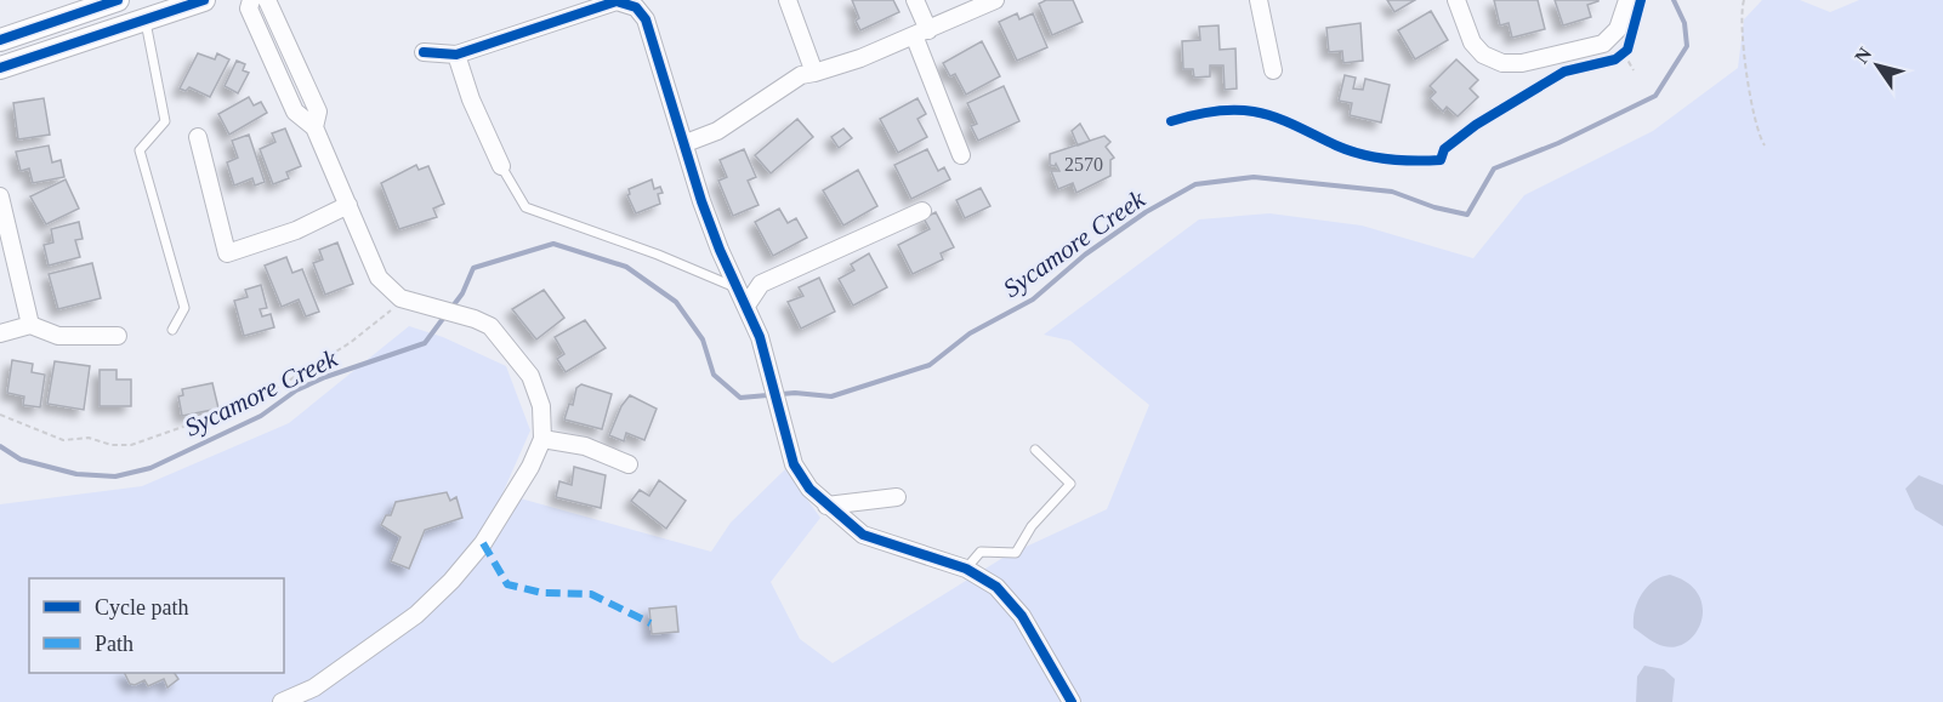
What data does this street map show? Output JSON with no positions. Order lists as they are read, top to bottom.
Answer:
{
  "water": ["Sycamore Creek"],
  "house_numbers": ["2570"],
  "legend": ["Cycle path", "Path"],
  "north": "top left"
}
